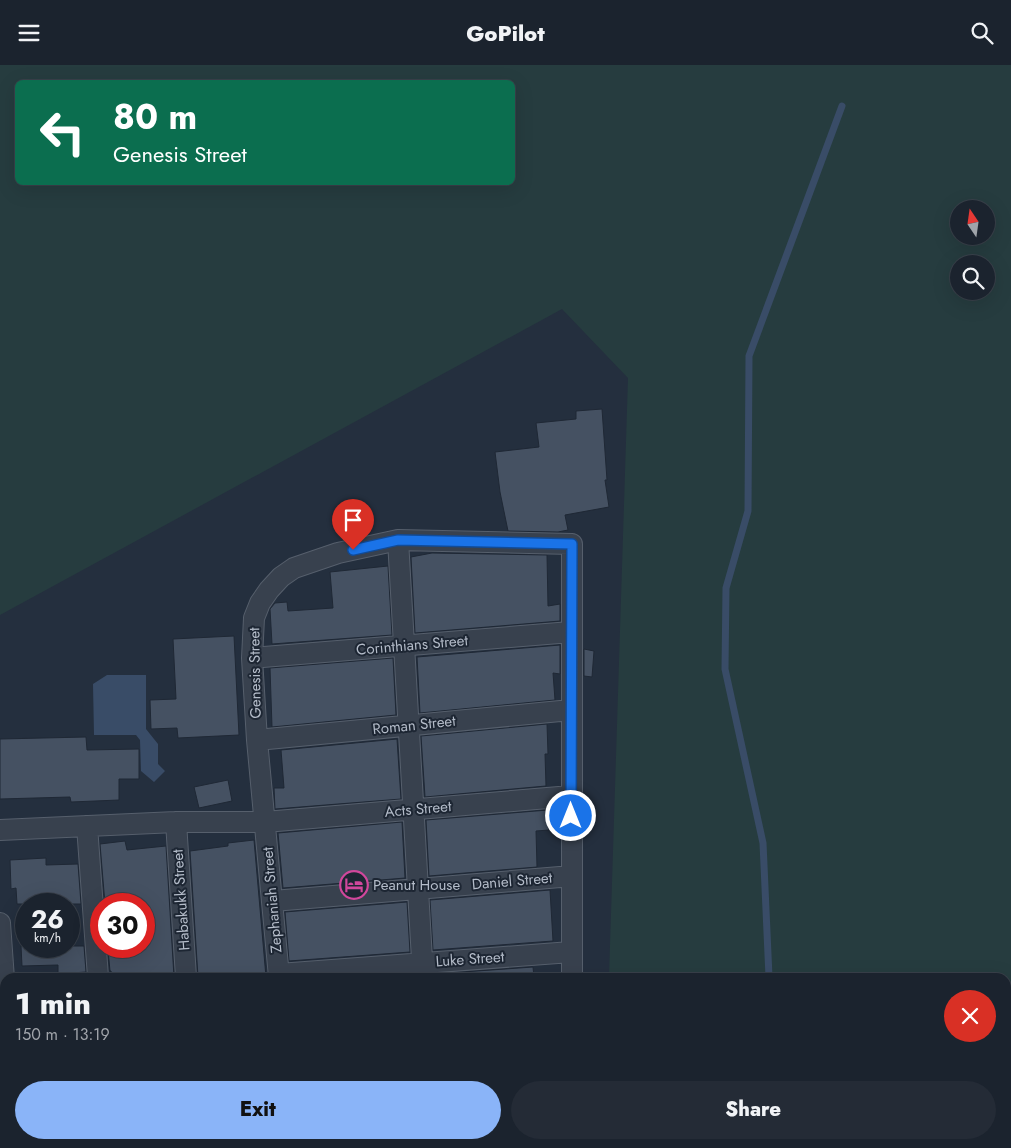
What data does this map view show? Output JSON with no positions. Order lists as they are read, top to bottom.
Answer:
{
  "streets": {
    "street": [
      "Corinthians Street",
      "Genesis Street",
      "Roman Street",
      "Acts Street",
      "Daniel Street",
      "Habakukk Street",
      "Zephaniah Street",
      "Luke Street"
    ]
  },
  "crossings": [
    ["Corinthians Street", "Genesis Street"],
    ["Genesis Street", "Roman Street"],
    ["Genesis Street", "Acts Street"],
    ["Genesis Street", "Daniel Street"],
    ["Genesis Street", "Zephaniah Street"],
    ["Genesis Street", "Luke Street"],
    ["Acts Street", "Zephaniah Street"],
    ["Daniel Street", "Zephaniah Street"]
  ],
  "places": {
    "hotel": ["Peanut House"]
  },
  "north": "top",
  "page": {
    "header": "GoPilot",
    "turn": ["80 m", "Genesis Street"],
    "speed": "26 km/h",
    "limit": "30",
    "heading": ["1 min", "150 m · 13:19"],
    "buttons": ["Exit", "Share"]
  }
}
